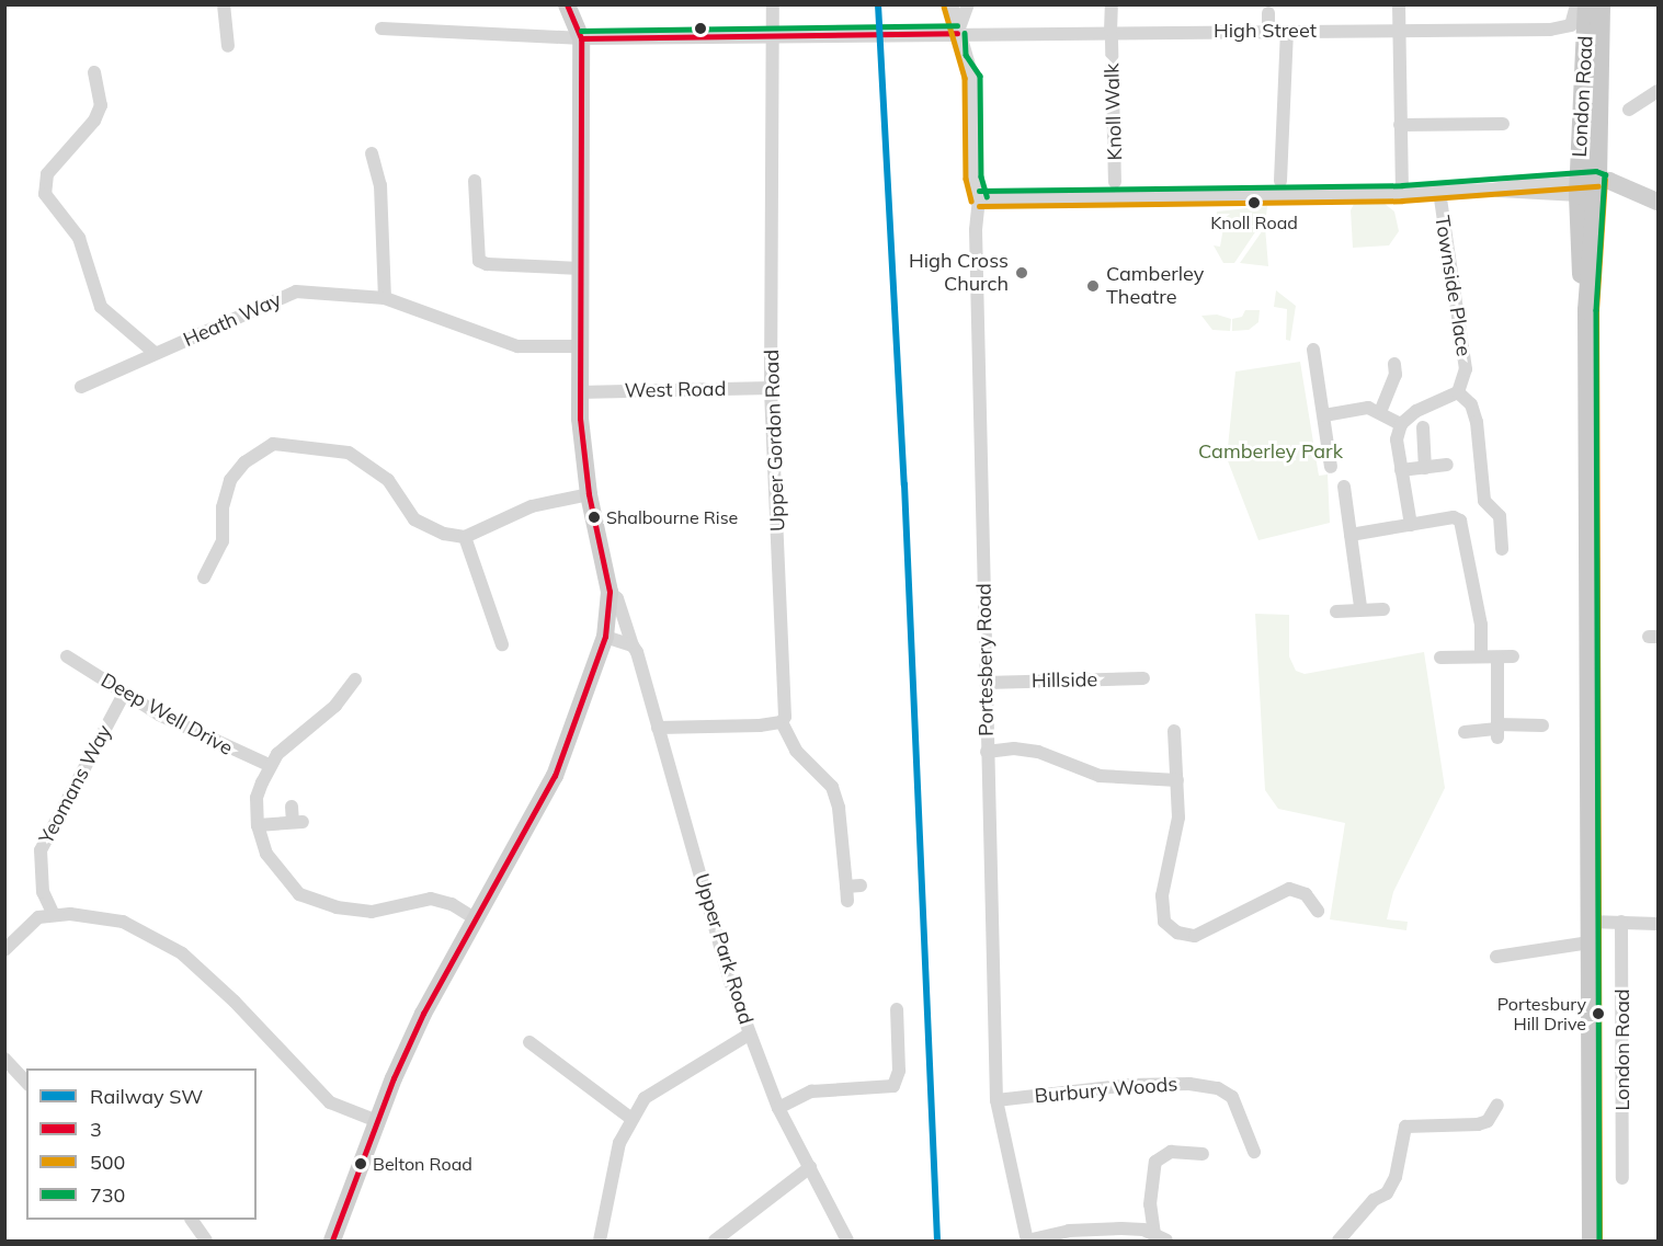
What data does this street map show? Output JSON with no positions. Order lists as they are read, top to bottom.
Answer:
{
  "streets": {
    "main road": ["London Road"],
    "street": [
      "High Street",
      "Knoll Walk",
      "Townside Place",
      "Heath Way",
      "West Road",
      "Upper Gordon Road",
      "Portesbery Road",
      "Hillside",
      "Deep Well Drive",
      "Yeomans Way",
      "Upper Park Road",
      "Burbury Woods"
    ]
  },
  "crossings": [
    ["High Street", "London Road"],
    ["High Street", "Knoll Walk"],
    ["High Street", "Upper Gordon Road"],
    ["High Street", "Portesbery Road"],
    ["High Street", "Upper Park Road"],
    ["Heath Way", "Upper Park Road"],
    ["West Road", "Upper Gordon Road"],
    ["West Road", "Upper Park Road"],
    ["Portesbery Road", "Hillside"],
    ["Portesbery Road", "Burbury Woods"],
    ["Deep Well Drive", "Yeomans Way"]
  ],
  "parks": ["Camberley Park"],
  "places": [
    "Knoll Road",
    "High Cross Church",
    "Camberley Theatre",
    "Shalbourne Rise",
    "Portesbury Hill Drive",
    "Belton Road"
  ],
  "lines": [
    "rail line SW",
    "transit line 3",
    "transit line 500",
    "transit line 730"
  ],
  "legend": [
    "Railway SW",
    "3",
    "500",
    "730"
  ]
}
